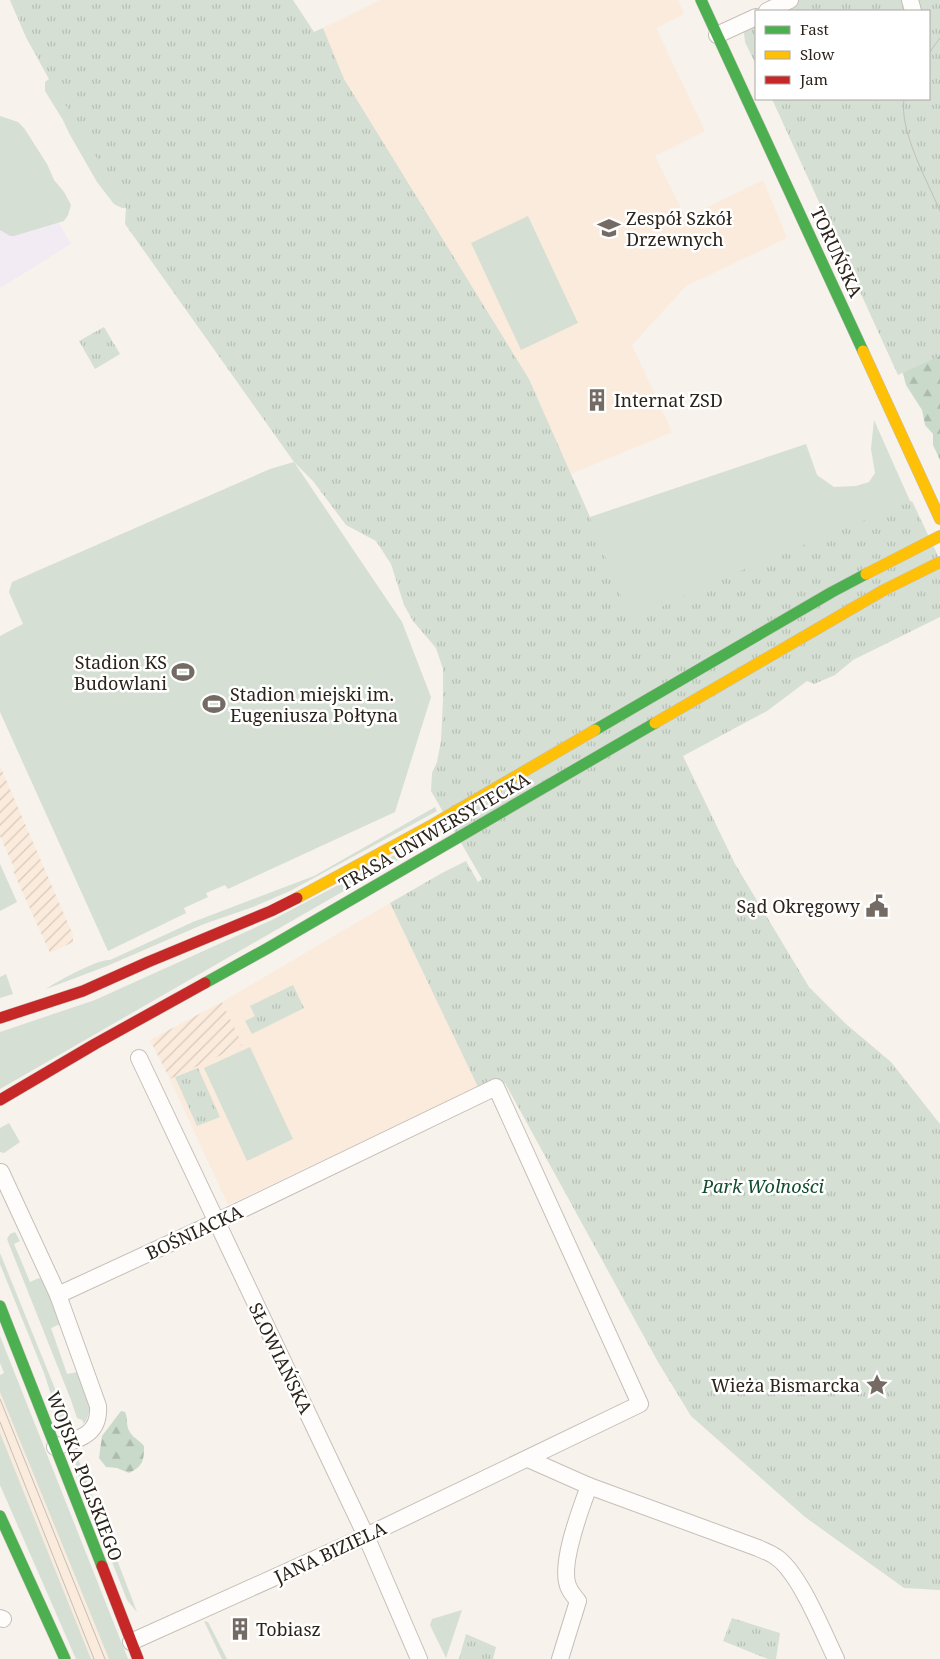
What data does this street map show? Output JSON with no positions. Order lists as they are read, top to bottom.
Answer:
{
  "streets": {
    "main road": ["TORUŃSKA", "TRASA UNIWERSYTECKA", "WOJSKA POLSKIEGO"],
    "street": ["BOŚNIACKA", "SŁOWIAŃSKA", "JANA BIZIELA"]
  },
  "crossings": [
    ["BOŚNIACKA", "SŁOWIAŃSKA"],
    ["BOŚNIACKA", "JANA BIZIELA"],
    ["SŁOWIAŃSKA", "JANA BIZIELA"],
    ["WOJSKA POLSKIEGO", "JANA BIZIELA"]
  ],
  "parks": ["Park Wolności"],
  "places": {
    "school or university": ["Zespół Szkół Drzewnych"],
    "building": ["Internat ZSD", "Tobiasz"],
    "sports": ["Stadion KS Budowlani", "Stadion miejski im. Eugeniusza Połtyna"],
    "public building": ["Sąd Okręgowy"],
    "place": ["Wieża Bismarcka"]
  },
  "legend": ["Fast", "Slow", "Jam"]
}
